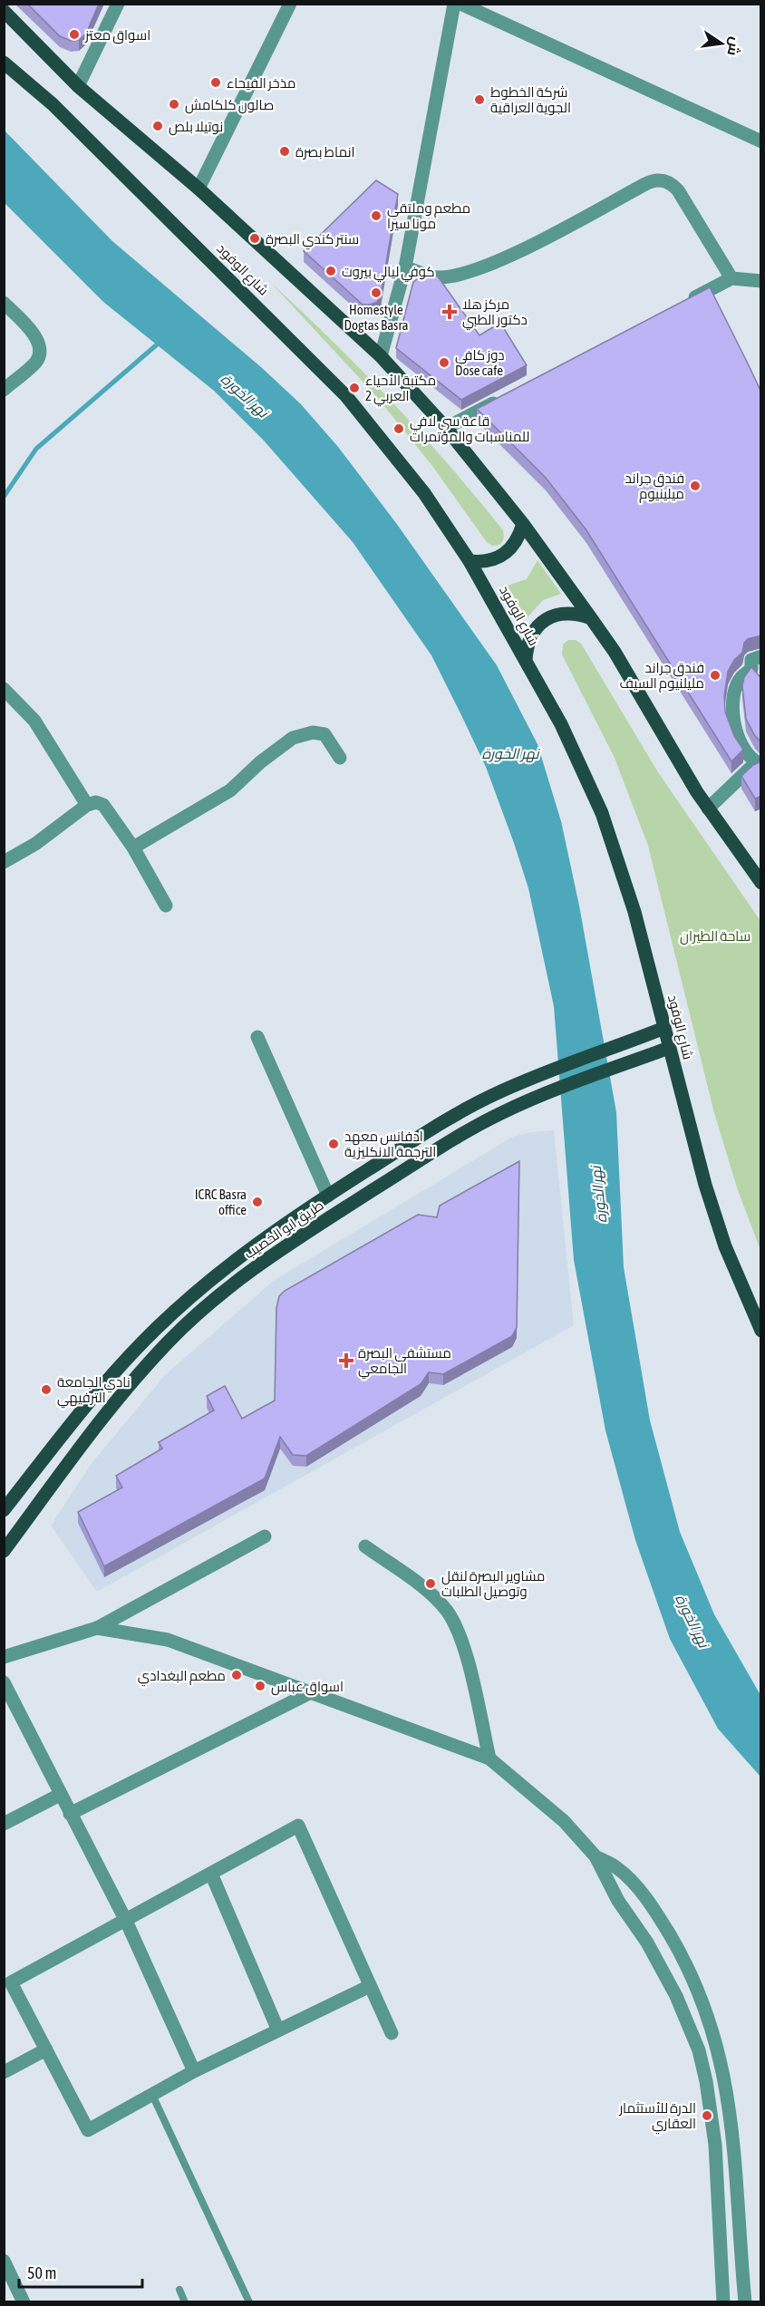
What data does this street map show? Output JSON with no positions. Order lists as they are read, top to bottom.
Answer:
{
  "streets": {
    "main road": ["شارع الوفود", "طريق ابو الخصيب"]
  },
  "crossings": [
    ["شارع الوفود", "طريق ابو الخصيب"]
  ],
  "water": ["نهر الخورة"],
  "parks": ["ساحة الطيران"],
  "places": {
    "other": [
      "اسواق معتز",
      "مذخر الفيحاء",
      "شركة الخطوط الجوية العراقية",
      "صالون كلكامش",
      "نوتيلا بلص",
      "انماط بصرة",
      "مطعم وملتقى مونا سيرا",
      "سنتر كندي البصرة",
      "كوفي ليالي بيروت",
      "Homestyle Dogtas Basra",
      "دوز كافي Dose cafe",
      "مكتبة الأحياء العربي 2",
      "قاعة سي لافي للمناسبات والمؤتمرات",
      "فندق جراند ميلينيوم",
      "فندق جراند مليلنيوم السيف",
      "ادفانس معهد الترجمة الانكليزية",
      "ICRC Basra office",
      "نادي الجامعة الترفيهي",
      "مشاوير البصرة لنقل وتوصيل الطلبات",
      "مطعم البغدادي",
      "اسواق عباس",
      "الدرة للأستثمار العقاري"
    ],
    "health": ["مركز هلا دكتور الطبي", "مستشفى البصرة الجامعي"]
  },
  "scale_bar": "50 m",
  "north": "right"
}
